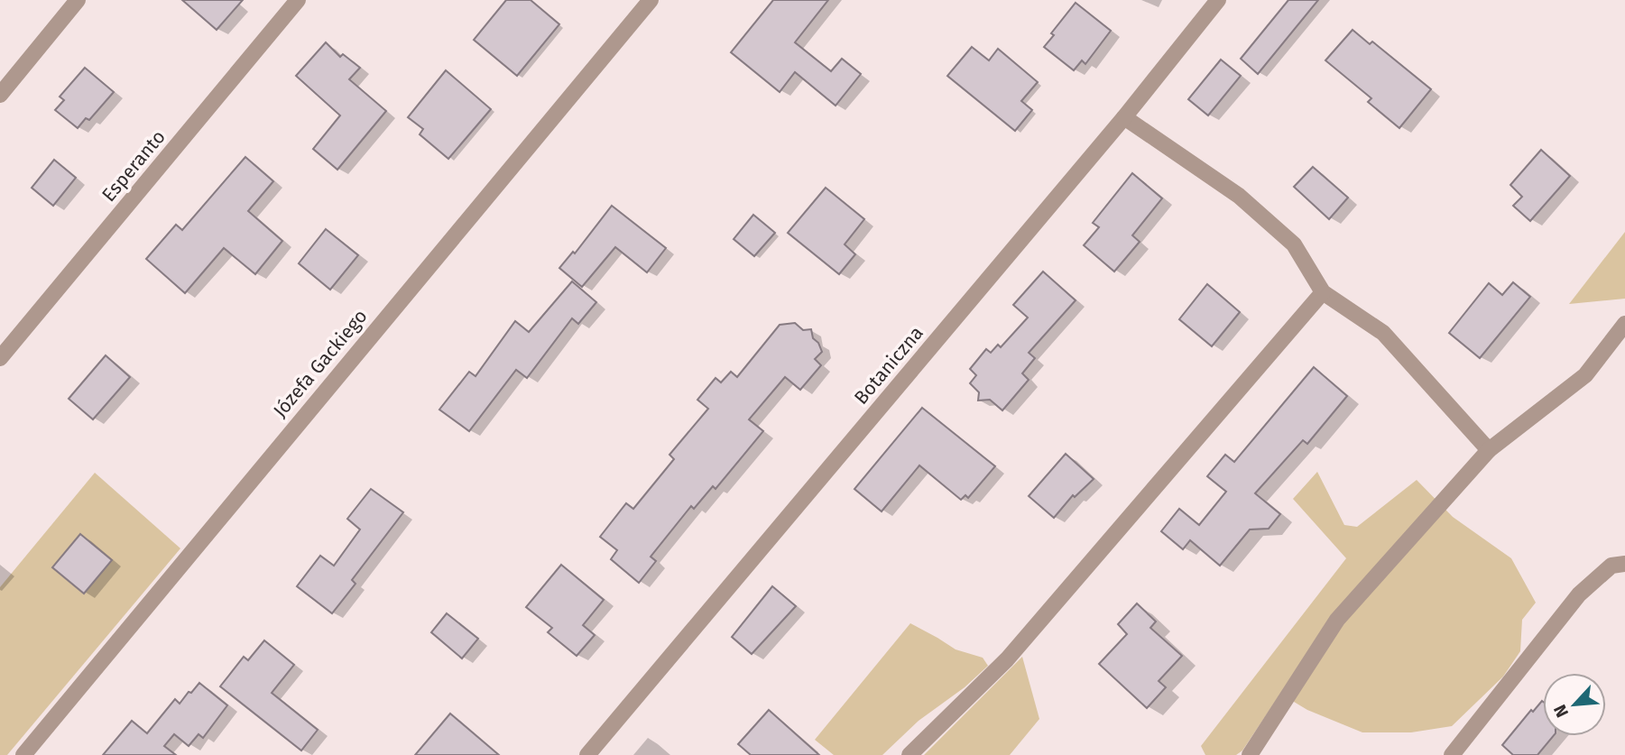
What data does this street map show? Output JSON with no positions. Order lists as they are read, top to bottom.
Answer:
{
  "streets": {
    "street": ["Esperanto", "Józefa Gackiego", "Botaniczna"]
  },
  "north": "bottom left"
}
